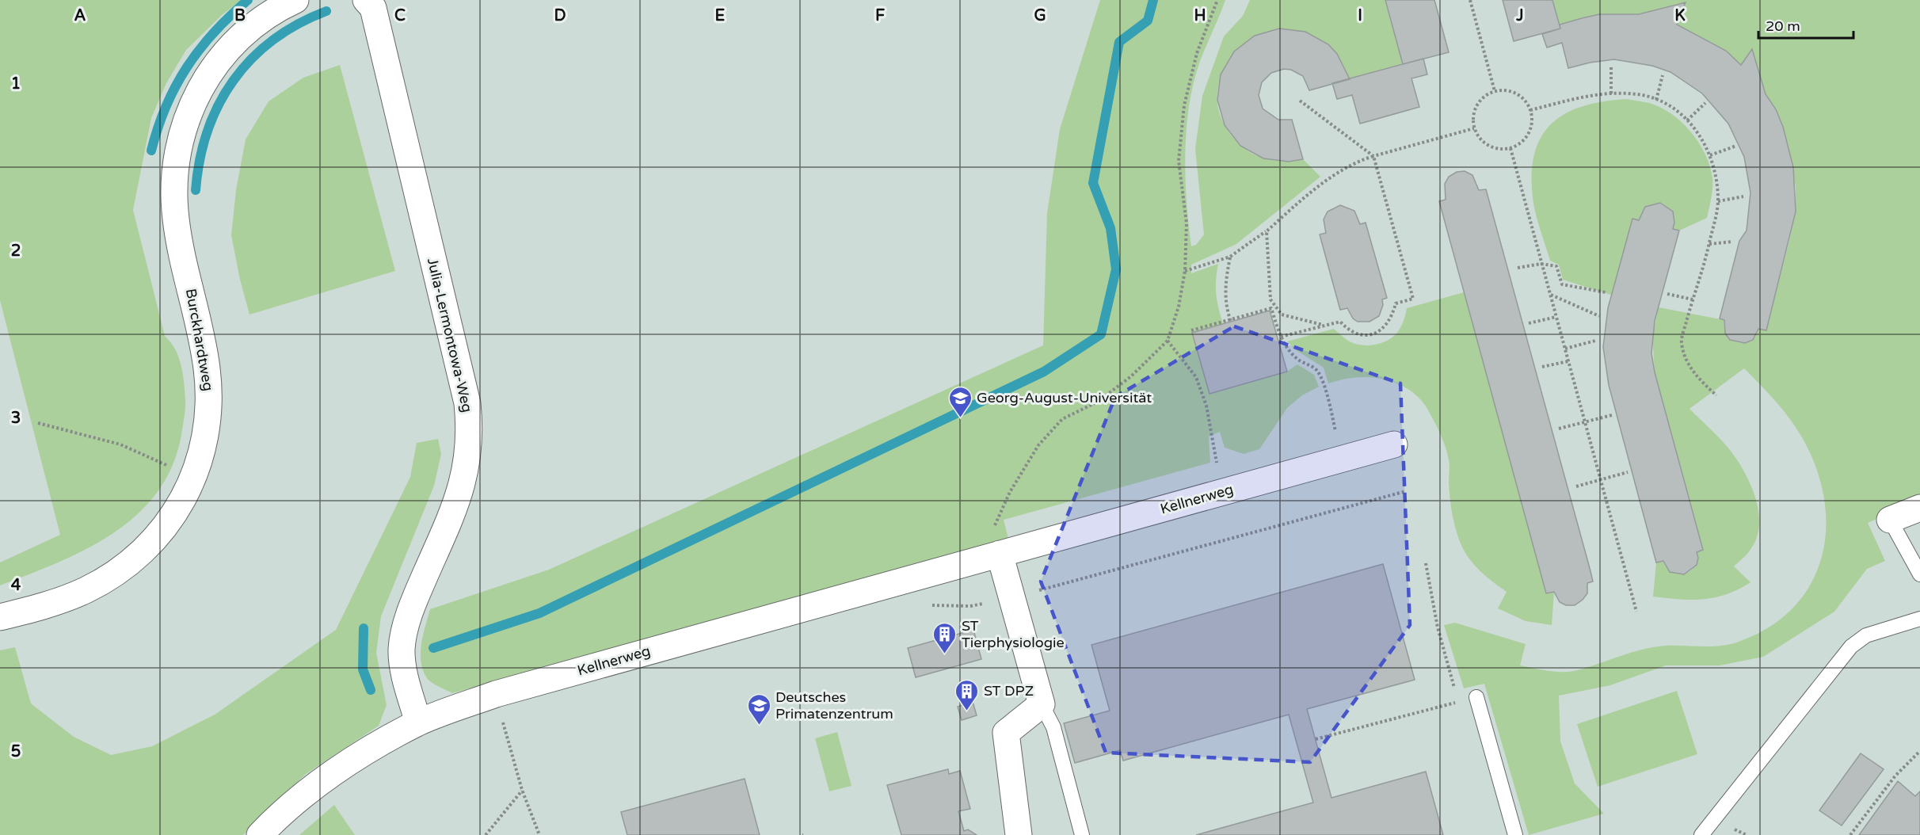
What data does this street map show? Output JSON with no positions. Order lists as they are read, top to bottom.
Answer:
{
  "streets": {
    "street": ["Julia-Lermontowa-Weg", "Burckhardtweg", "Kellnerweg"]
  },
  "crossings": [
    ["Julia-Lermontowa-Weg", "Kellnerweg"]
  ],
  "places": {
    "school or university": ["Georg-August-Universität", "Deutsches Primatenzentrum"],
    "building": ["ST Tierphysiologie", "ST DPZ"]
  },
  "scale_bar": "20 m",
  "grid": {
    "columns": [
      "A",
      "B",
      "C",
      "D",
      "E",
      "F",
      "G",
      "H",
      "I",
      "J",
      "K"
    ],
    "rows": [
      "1",
      "2",
      "3",
      "4",
      "5"
    ]
  }
}
